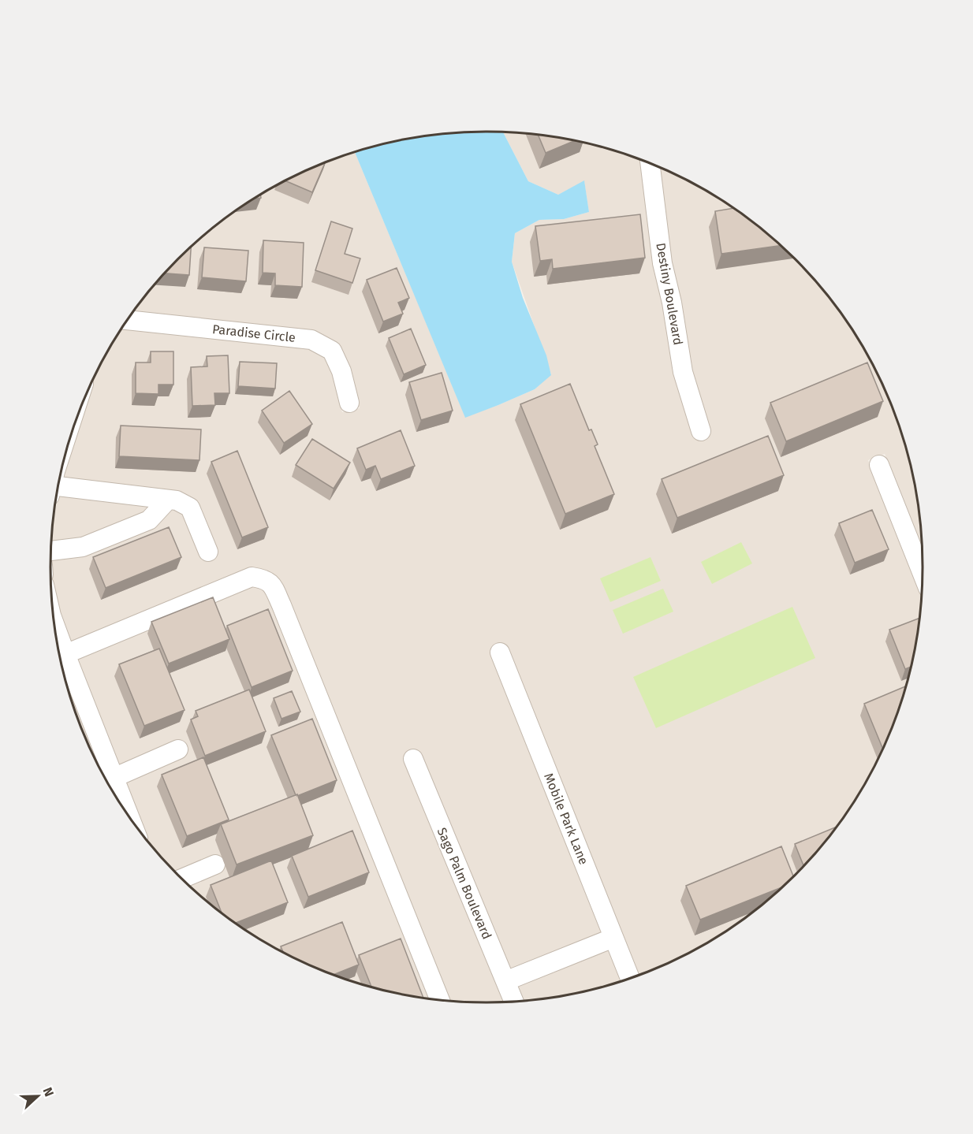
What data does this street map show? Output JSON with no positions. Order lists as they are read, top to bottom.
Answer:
{
  "streets": {
    "street": [
      "Destiny Boulevard",
      "Paradise Circle",
      "Mobile Park Lane",
      "Sago Palm Boulevard"
    ]
  },
  "north": "right"
}
